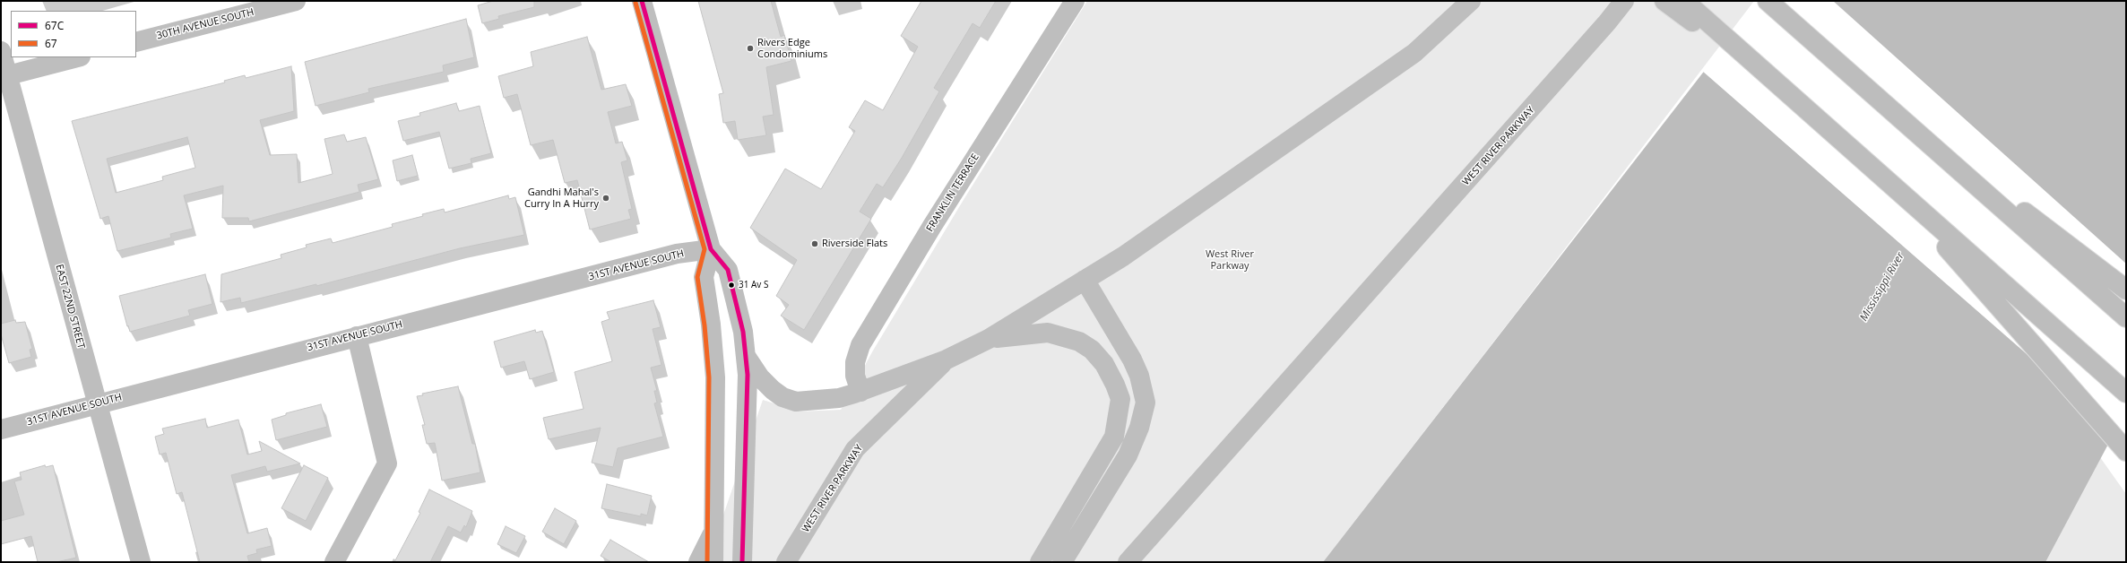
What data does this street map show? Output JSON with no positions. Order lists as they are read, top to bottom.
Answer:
{
  "streets": {
    "street": [
      "30TH AVENUE SOUTH",
      "WEST RIVER PARKWAY",
      "FRANKLIN TERRACE",
      "31ST AVENUE SOUTH",
      "EAST 22ND STREET"
    ]
  },
  "crossings": [
    ["WEST RIVER PARKWAY", "FRANKLIN TERRACE"],
    ["31ST AVENUE SOUTH", "EAST 22ND STREET"]
  ],
  "water": ["Mississippi River"],
  "parks": ["West River Parkway"],
  "places": [
    "Rivers Edge Condominiums",
    "Gandhi Mahal's Curry In A Hurry",
    "Riverside Flats",
    "31 Av S"
  ],
  "lines": ["transit line 67C", "transit line 67"],
  "legend": ["67C", "67"]
}
